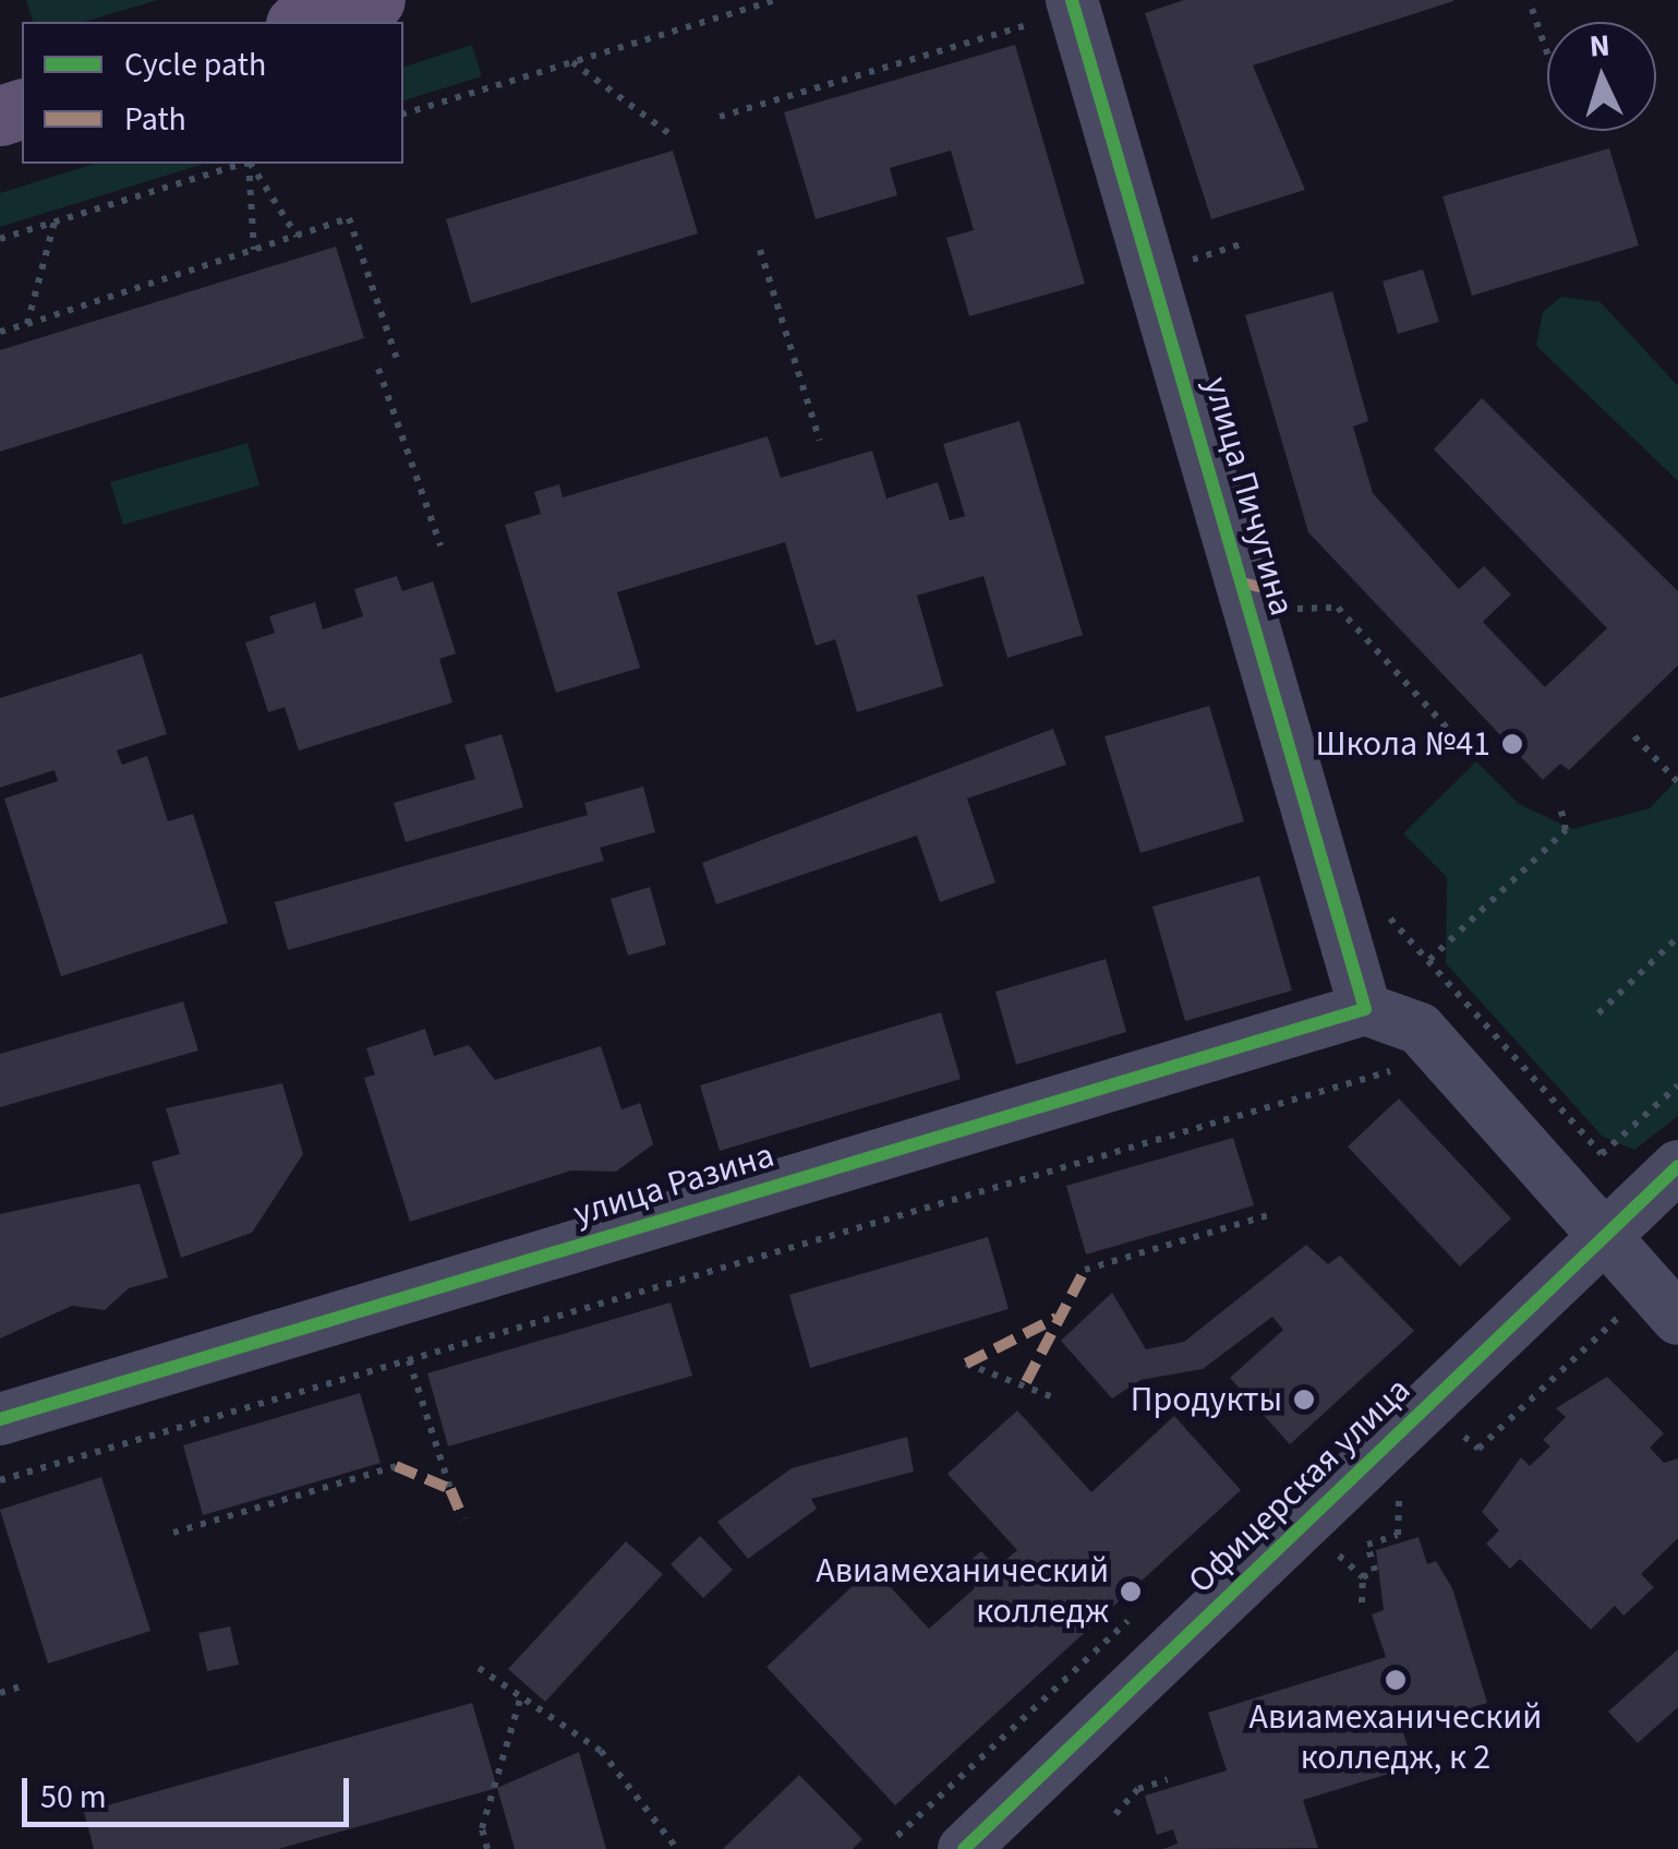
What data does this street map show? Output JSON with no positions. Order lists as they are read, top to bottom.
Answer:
{
  "streets": {
    "street": ["улица Пичугина", "улица Разина", "Офицерская улица"]
  },
  "crossings": [
    ["улица Пичугина", "улица Разина"]
  ],
  "places": [
    "Школа №41",
    "Продукты",
    "Авиамеханический колледж",
    "Авиамеханический колледж, к 2"
  ],
  "legend": ["Cycle path", "Path"],
  "scale_bar": "50 m",
  "north": "top"
}
